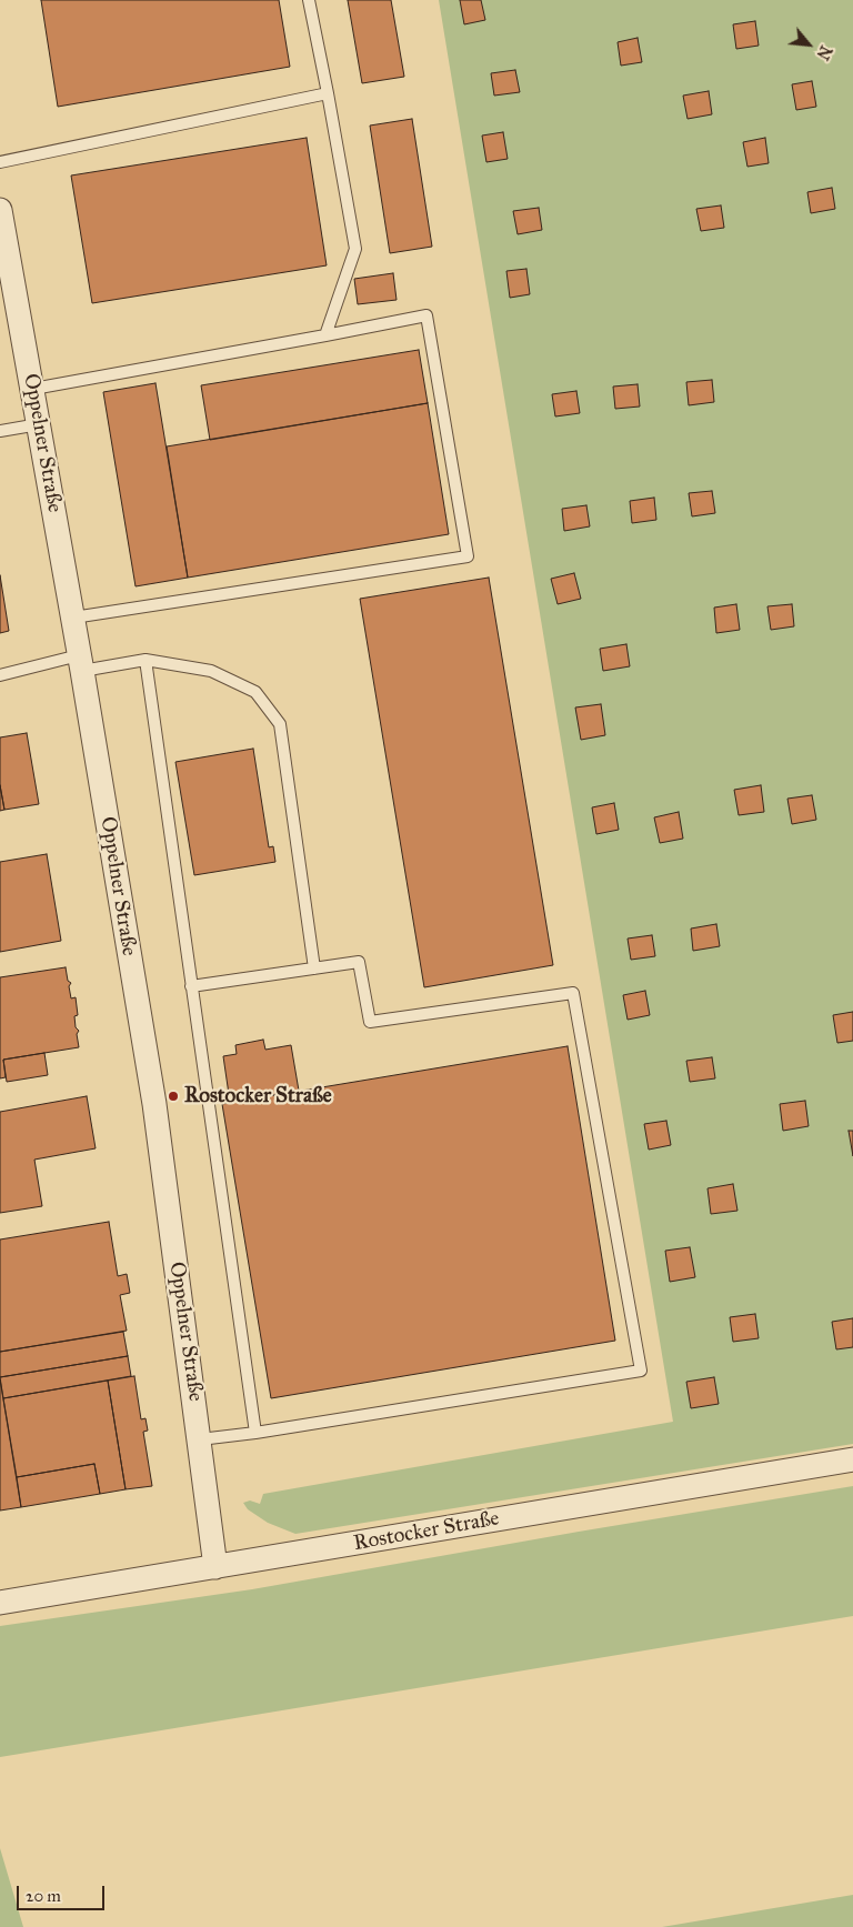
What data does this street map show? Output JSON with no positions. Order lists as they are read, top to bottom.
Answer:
{
  "streets": {
    "street": ["Oppelner Straße", "Rostocker Straße"]
  },
  "crossings": [
    ["Oppelner Straße", "Rostocker Straße"]
  ],
  "places": ["Rostocker Straße"],
  "scale_bar": "20 m",
  "north": "bottom right"
}
